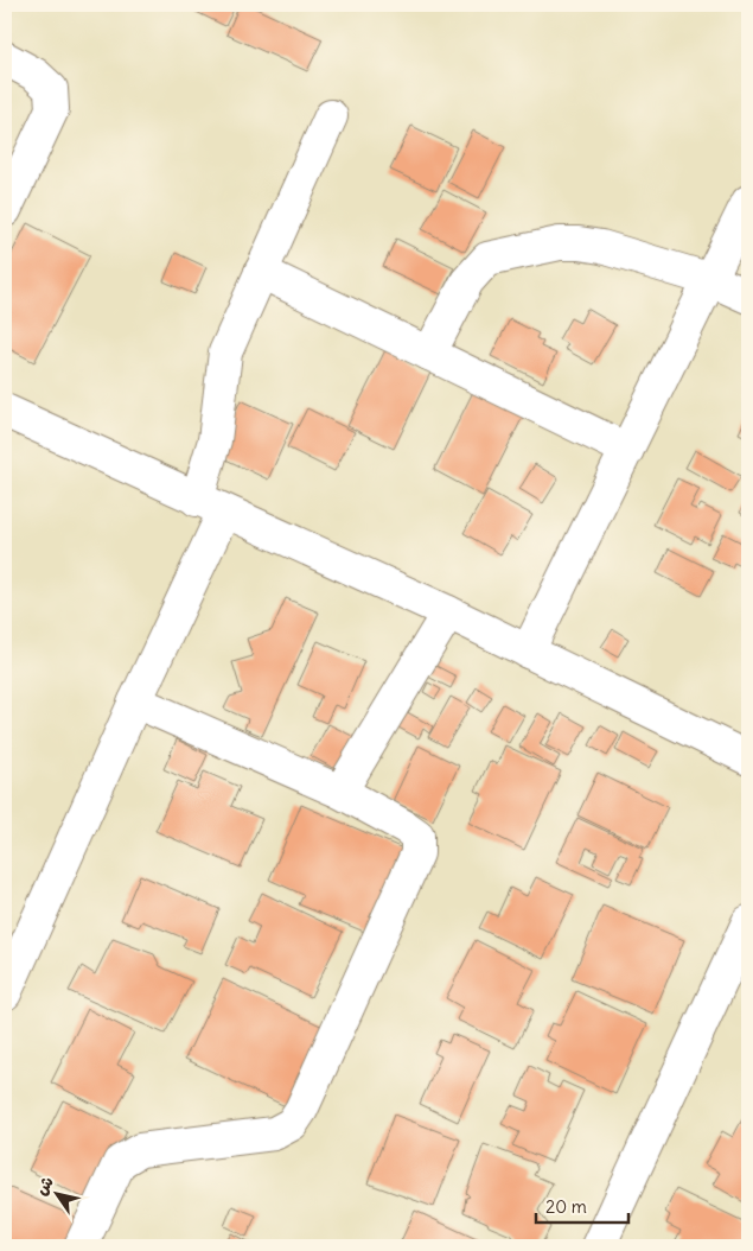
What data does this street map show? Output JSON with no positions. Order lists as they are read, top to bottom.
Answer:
{
  "scale_bar": "20 m",
  "north": "top left"
}
